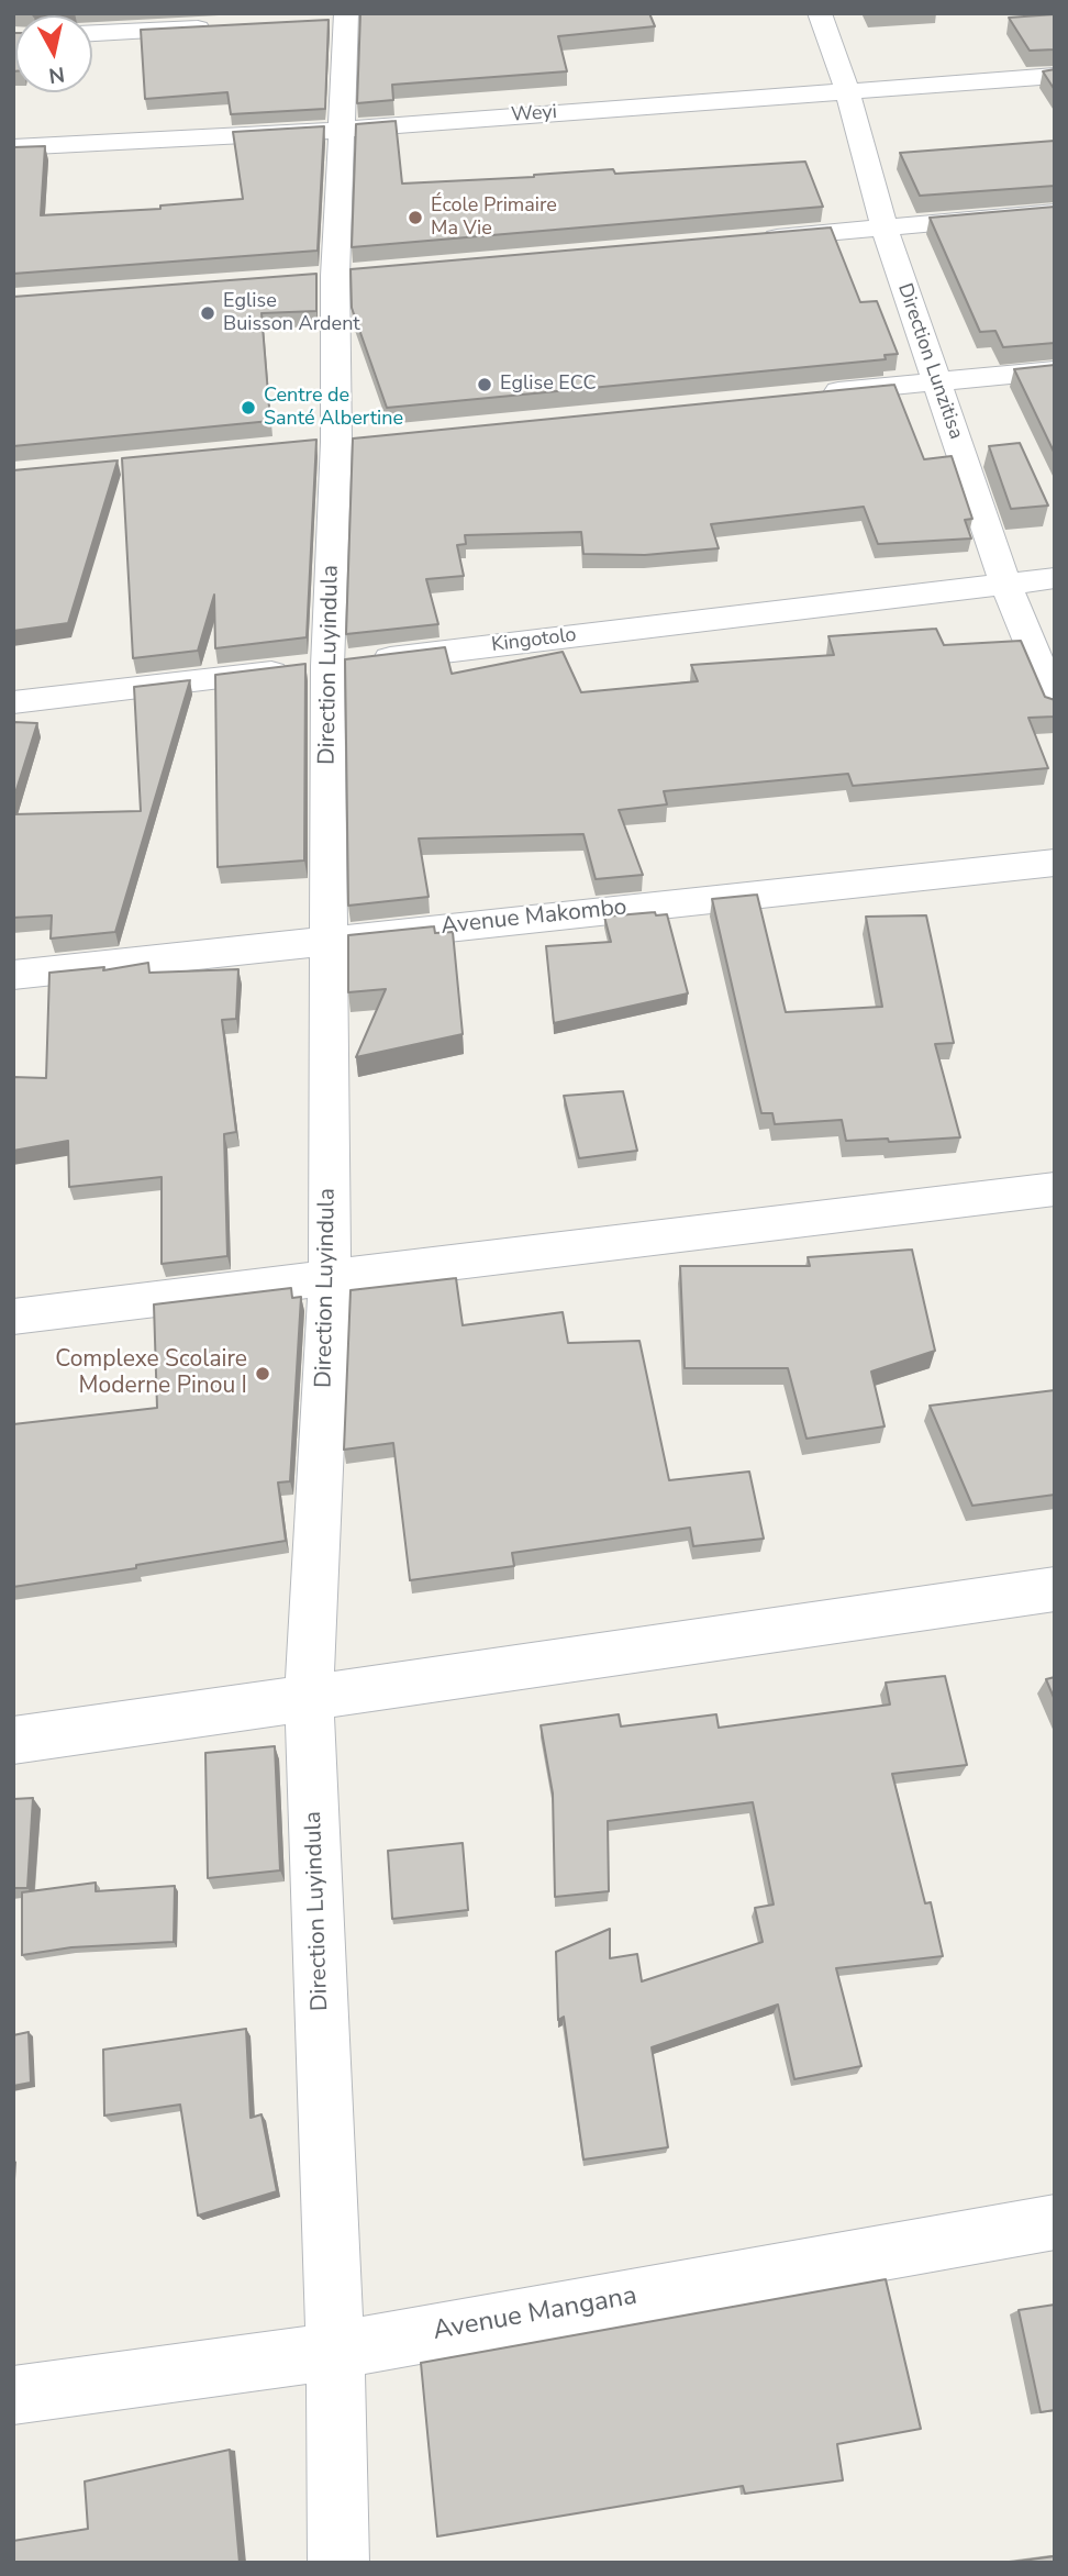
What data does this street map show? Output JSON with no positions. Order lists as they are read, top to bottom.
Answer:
{
  "streets": {
    "street": [
      "Weyi",
      "Direction Lunzitisa",
      "Kingotolo",
      "Direction Luyindula",
      "Avenue Makombo",
      "Avenue Mangana"
    ]
  },
  "crossings": [
    ["Weyi", "Direction Lunzitisa"],
    ["Weyi", "Direction Luyindula"],
    ["Direction Lunzitisa", "Kingotolo"],
    ["Kingotolo", "Direction Luyindula"],
    ["Direction Luyindula", "Avenue Makombo"],
    ["Direction Luyindula", "Avenue Mangana"]
  ],
  "places": [
    "École Primaire Ma Vie",
    "Eglise Buisson Ardent",
    "Eglise ECC",
    "Centre de Santé Albertine",
    "Complexe Scolaire Moderne Pinou I"
  ],
  "north": "bottom"
}
